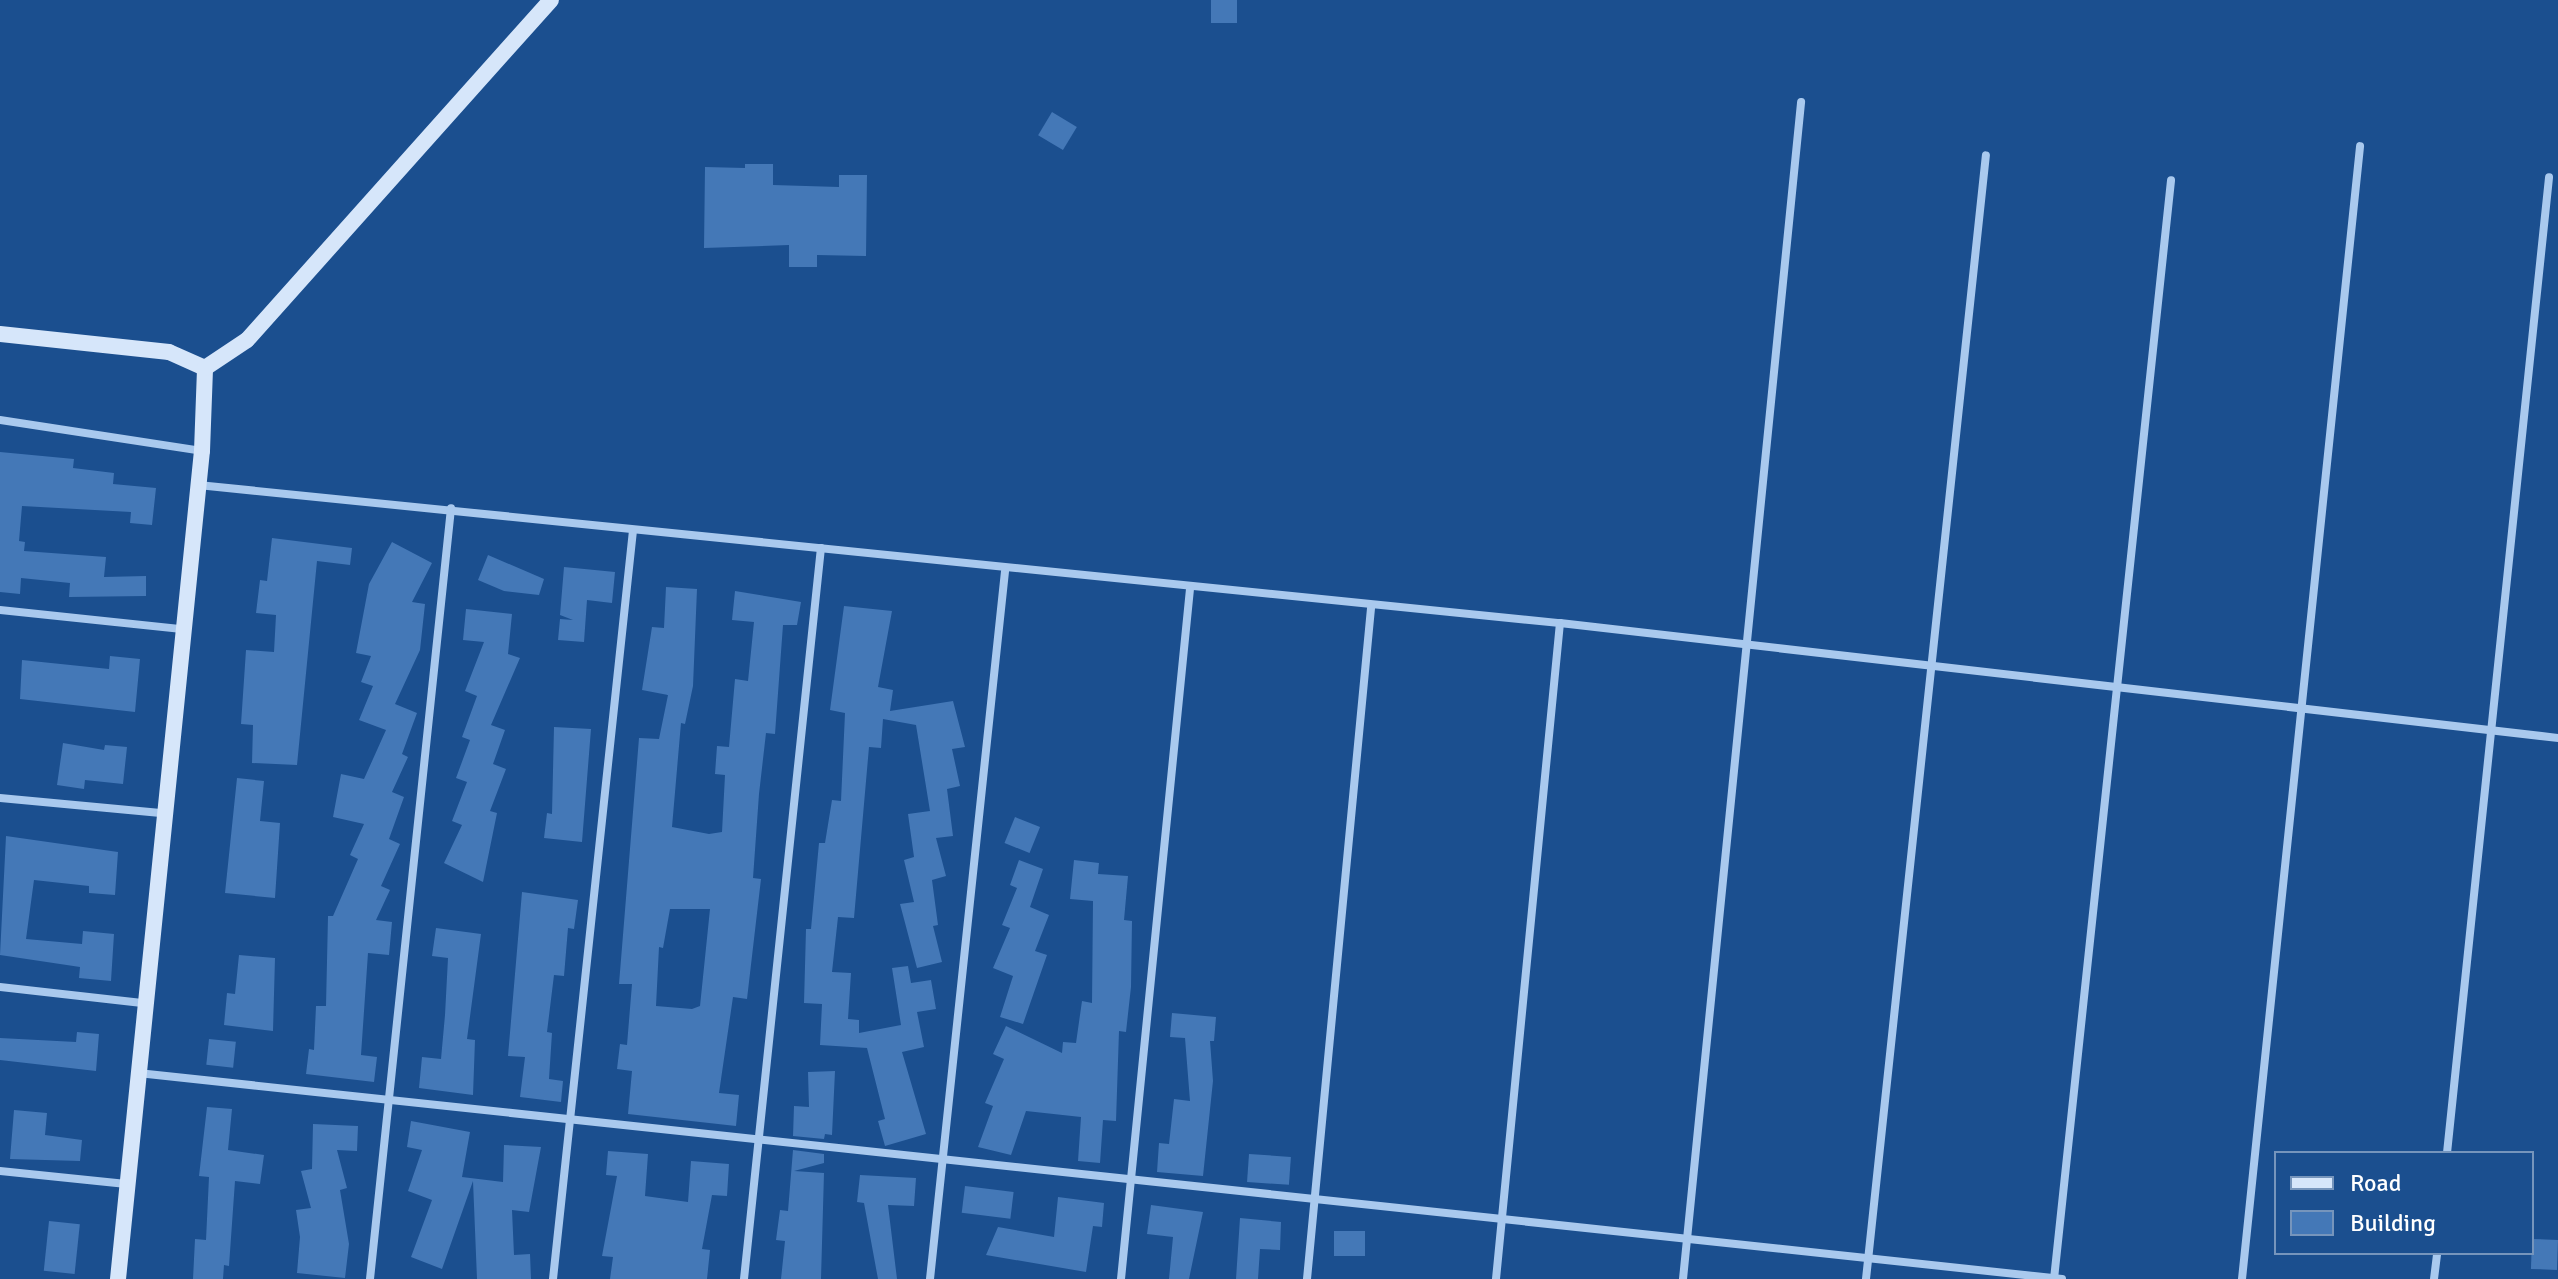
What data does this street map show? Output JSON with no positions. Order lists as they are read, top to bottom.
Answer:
{
  "legend": ["Road", "Building"]
}
